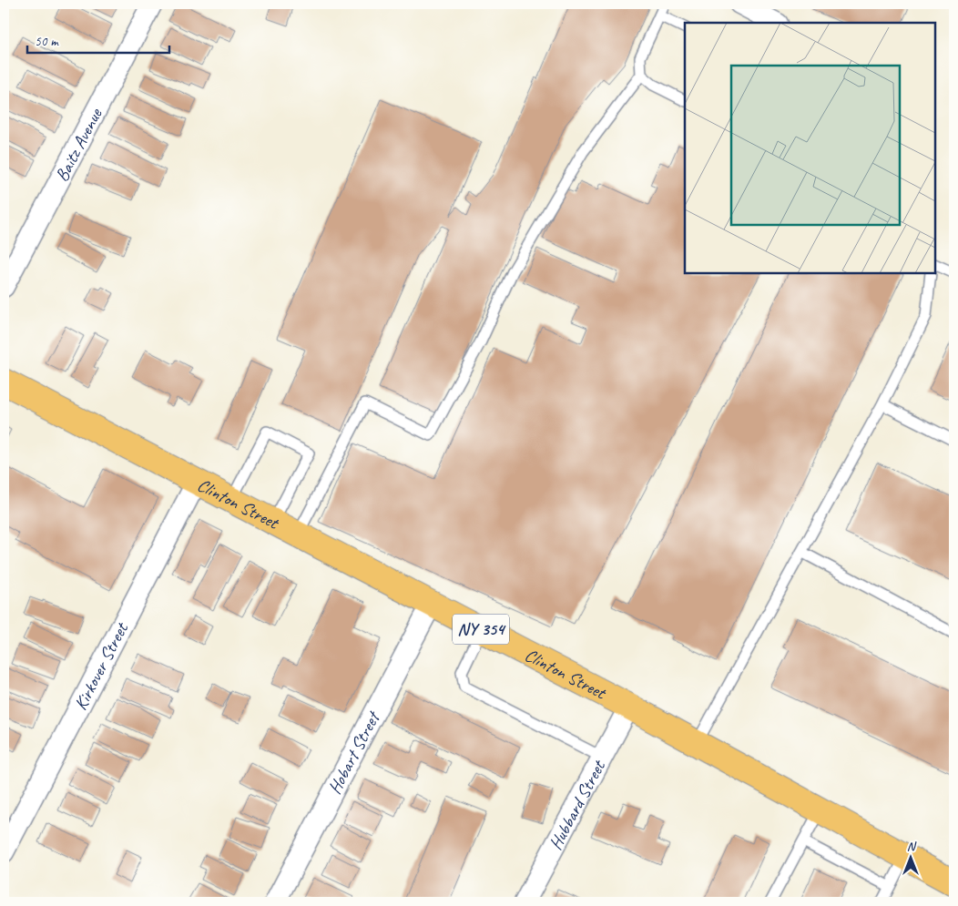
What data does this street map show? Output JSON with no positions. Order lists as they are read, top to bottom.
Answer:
{
  "streets": {
    "main road": ["Clinton Street", "NY 354"],
    "street": [
      "Baitz Avenue",
      "Kirkover Street",
      "Hobart Street",
      "Hubbard Street"
    ]
  },
  "crossings": [
    ["Clinton Street", "Kirkover Street"],
    ["Clinton Street", "Hobart Street"],
    ["Clinton Street", "Hubbard Street"]
  ],
  "scale_bar": "50 m",
  "north": "top"
}
